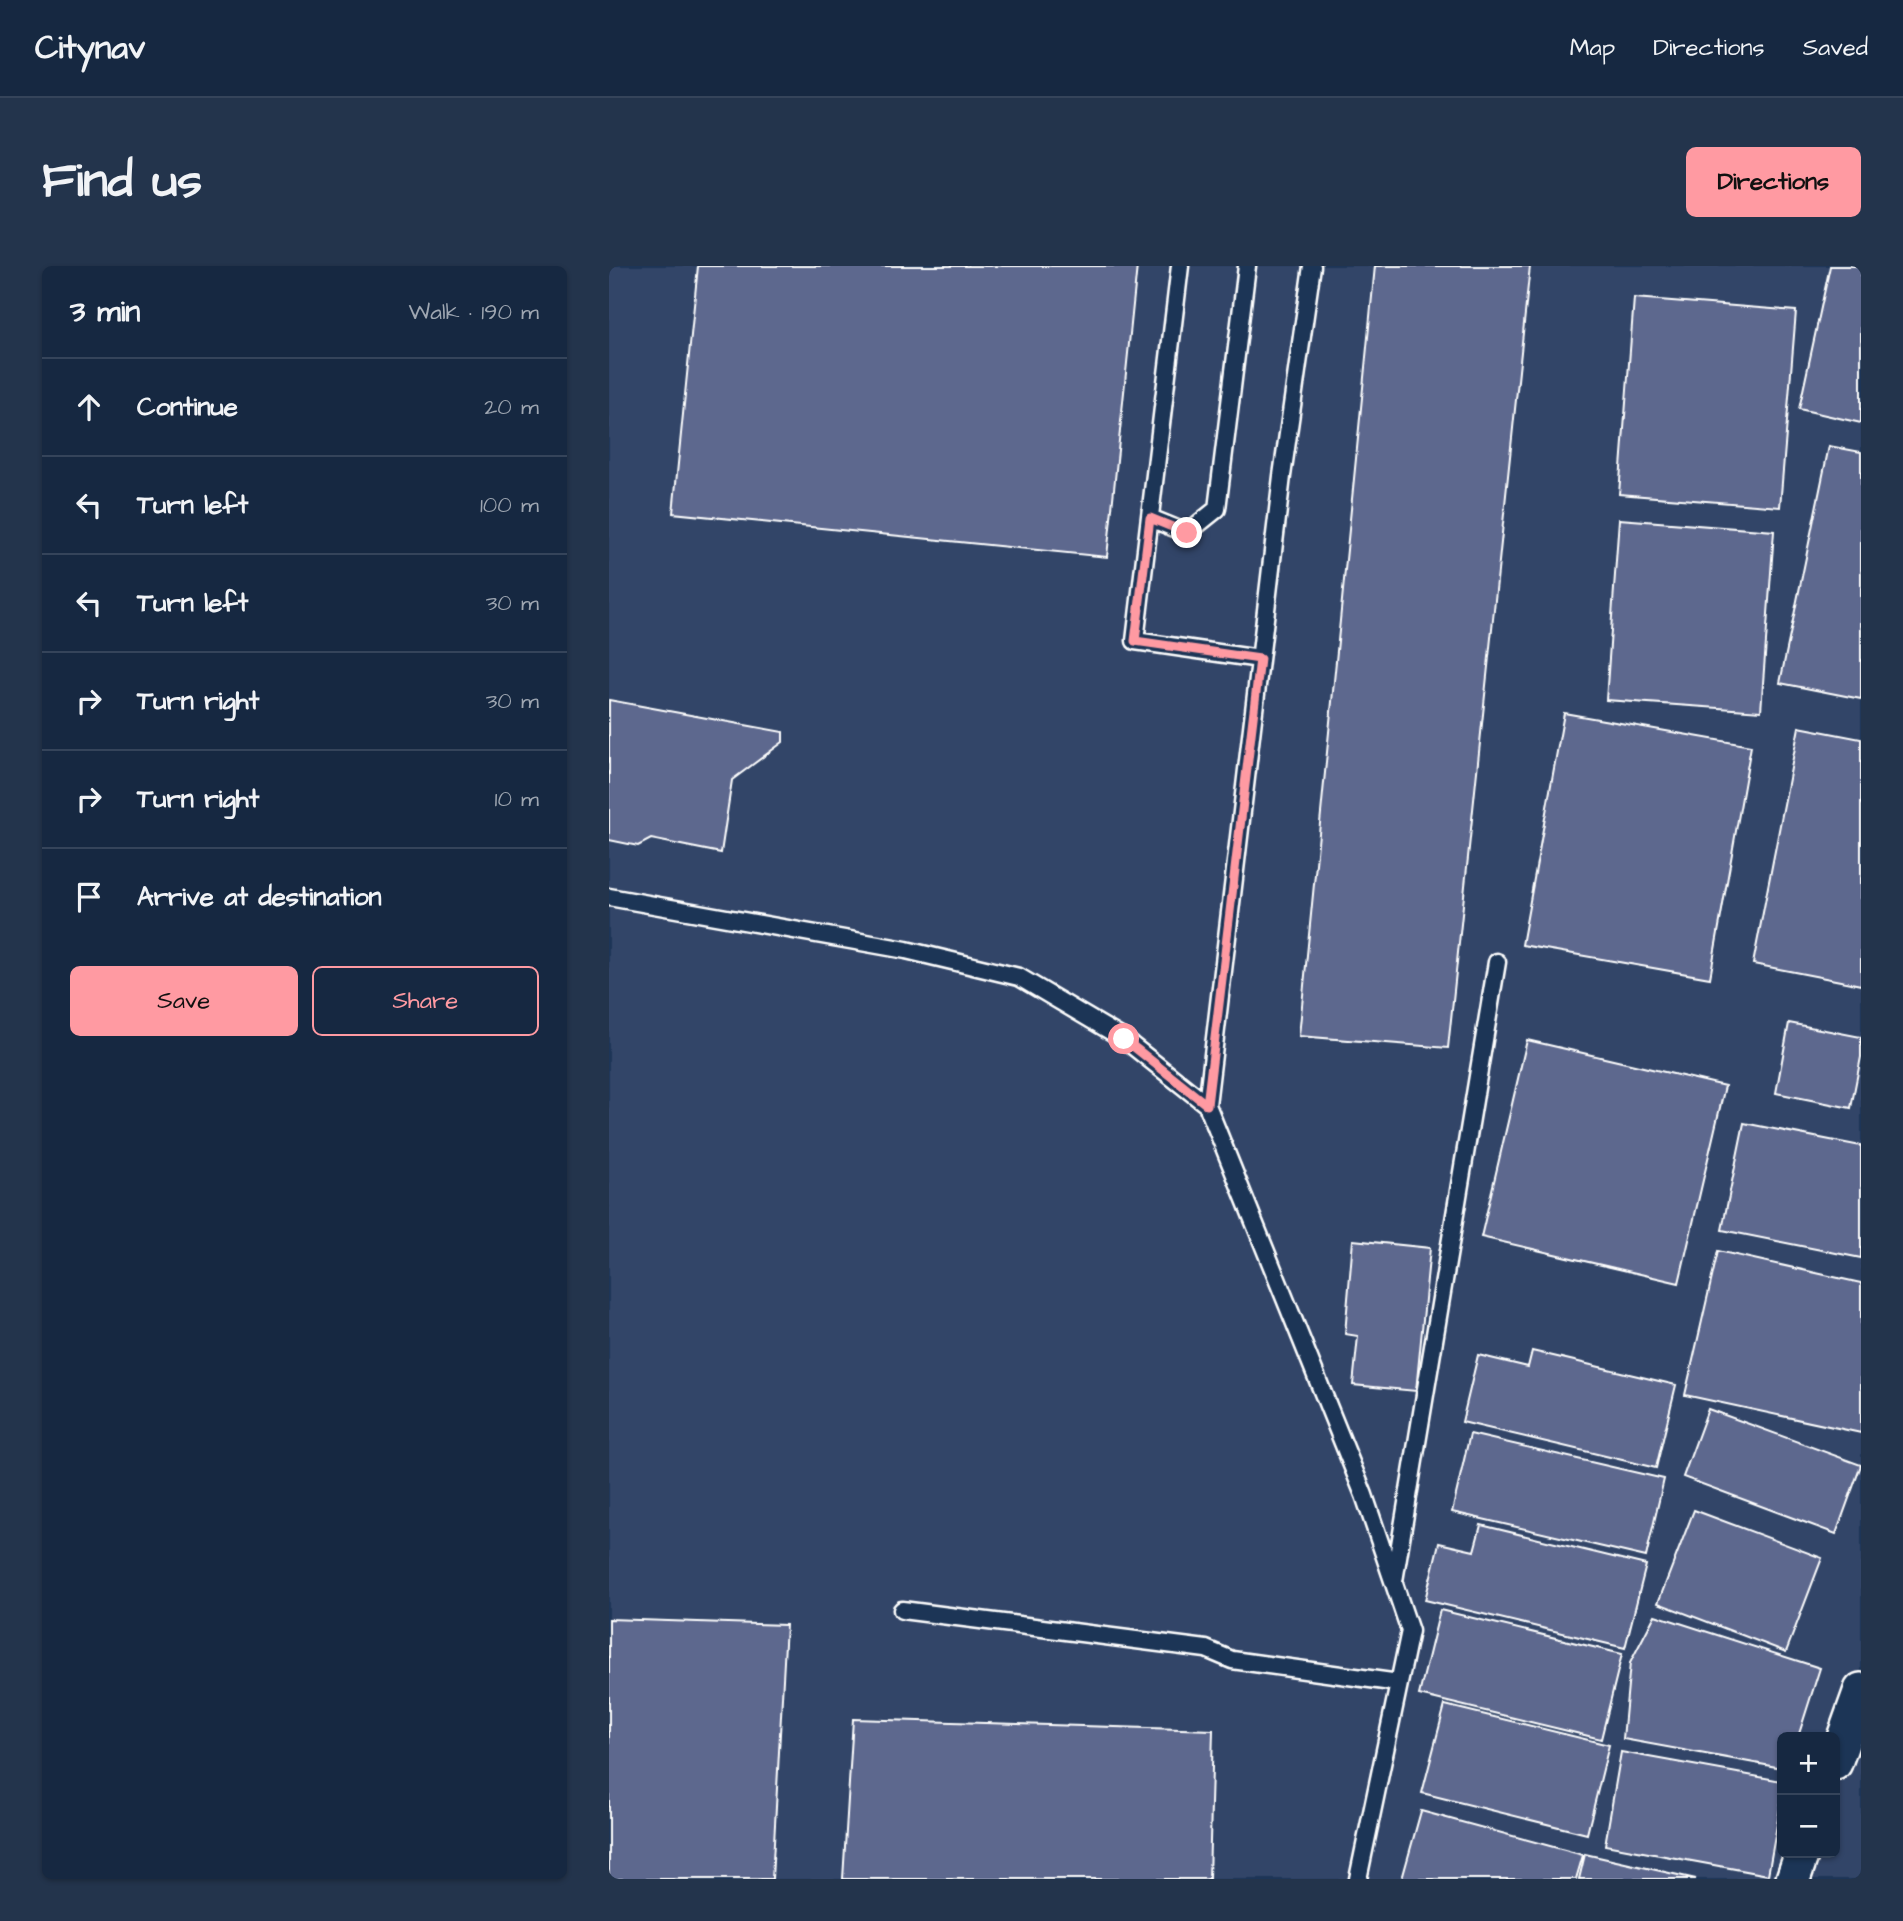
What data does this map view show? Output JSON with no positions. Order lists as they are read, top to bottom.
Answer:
{
  "page": {
    "header": "Citynav",
    "nav": ["Map", "Directions", "Saved"],
    "buttons": [
      "Directions",
      ["Save", "Share"]
    ],
    "title": "Find us",
    "heading": ["3 min", "Walk · 190 m"],
    "list": [
      ["Continue", "20 m"],
      ["Turn left", "100 m"],
      ["Turn left", "30 m"],
      ["Turn right", "30 m"],
      ["Turn right", "10 m"],
      "Arrive at destination"
    ],
    "map_buttons": ["+", "−"]
  }
}
